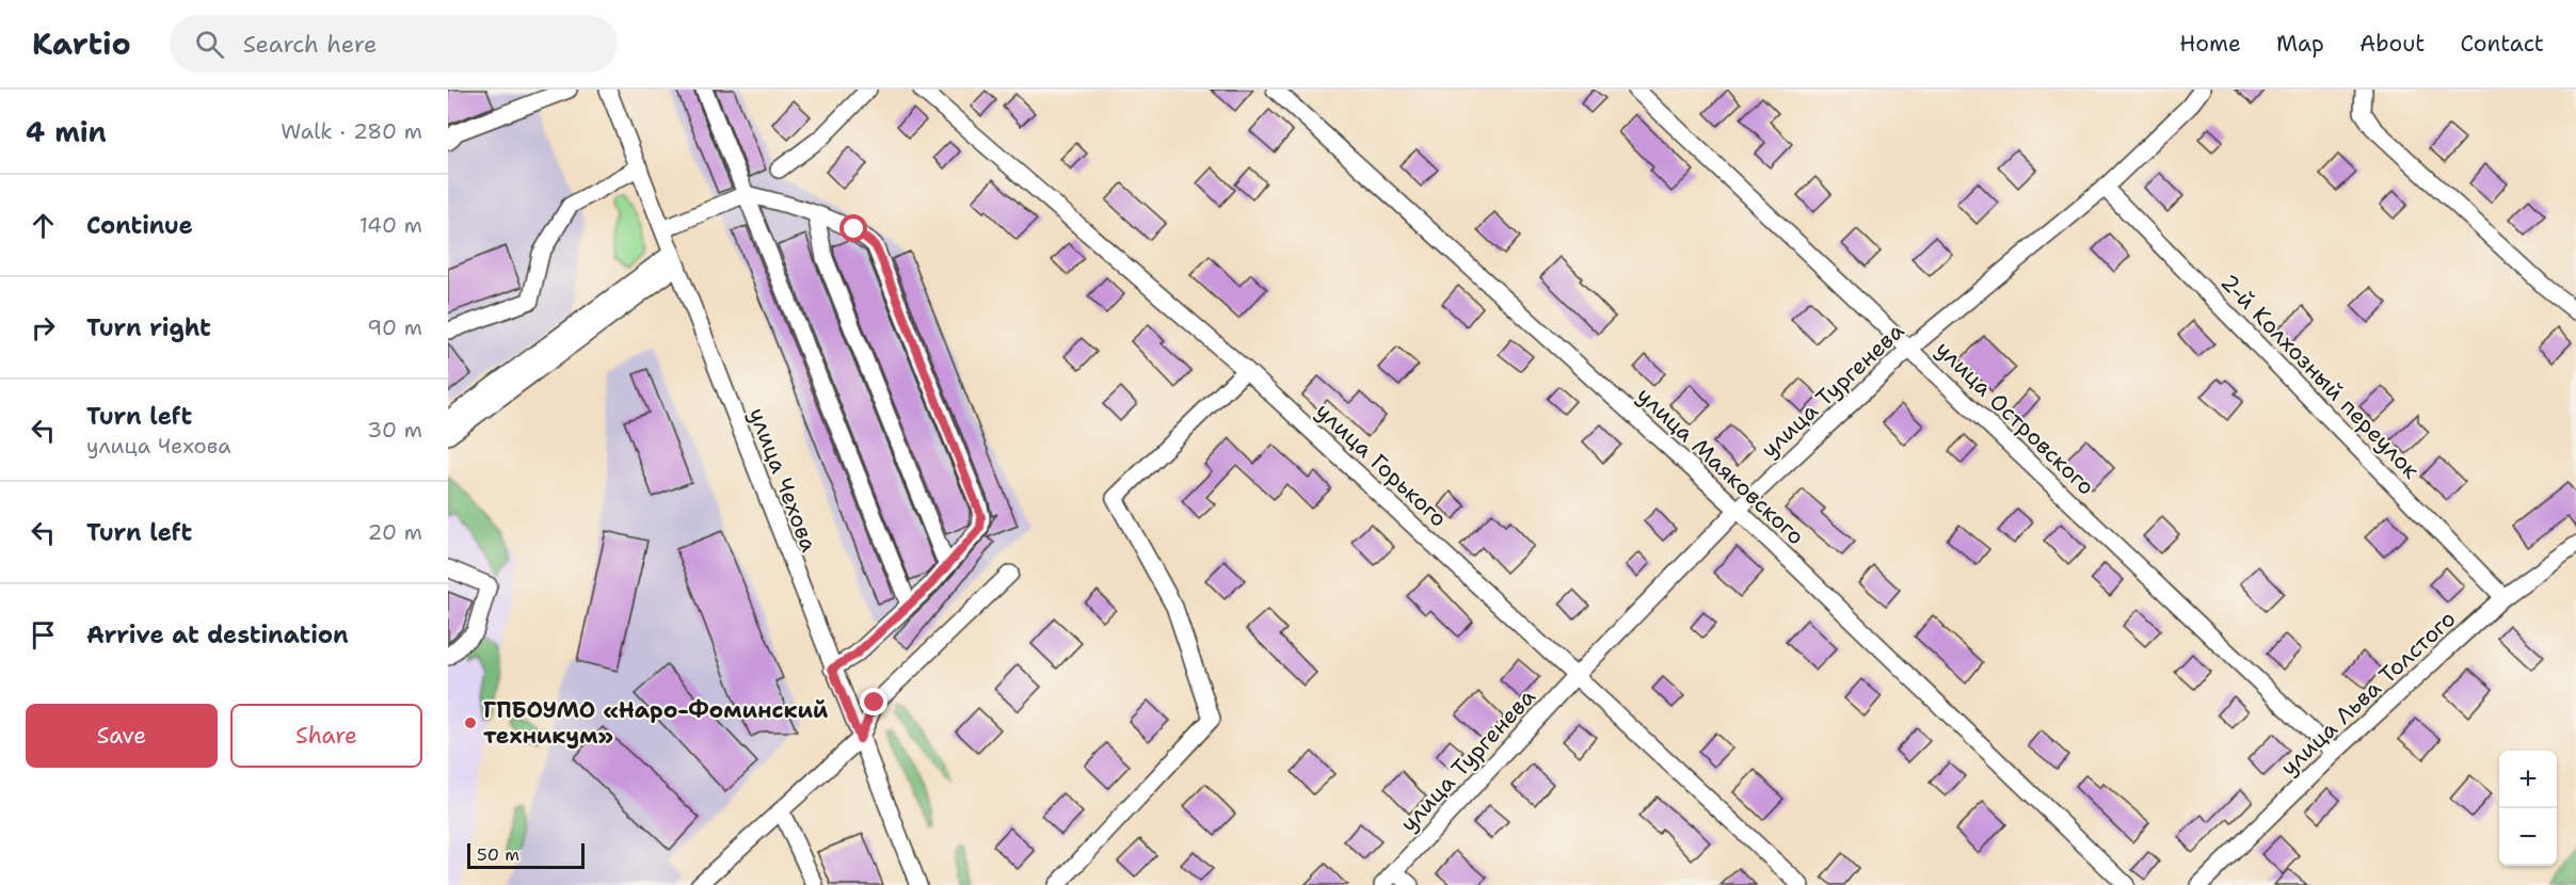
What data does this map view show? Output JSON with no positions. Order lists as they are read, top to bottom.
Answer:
{
  "streets": {
    "street": [
      "2-й Колхозный переулок",
      "улица Тургенева",
      "улица Островского",
      "улица Горького",
      "улица Маяковского",
      "улица Чехова",
      "улица Льва Толстого"
    ]
  },
  "crossings": [
    ["2-й Колхозный переулок", "улица Тургенева"],
    ["2-й Колхозный переулок", "улица Льва Толстого"],
    ["улица Тургенева", "улица Островского"],
    ["улица Тургенева", "улица Горького"],
    ["улица Тургенева", "улица Маяковского"],
    ["улица Островского", "улица Льва Толстого"]
  ],
  "places": ["ГПБОУМО «Наро-Фоминский техникум»"],
  "scale_bar": "50 m",
  "page": {
    "header": "Kartio",
    "search": "Search here",
    "nav": [
      "Home",
      "Map",
      "About",
      "Contact"
    ],
    "heading": ["4 min", "Walk · 280 m"],
    "list": [
      ["Continue", "140 m"],
      ["Turn right", "90 m"],
      ["Turn left", "улица Чехова", "30 m"],
      ["Turn left", "20 m"],
      "Arrive at destination"
    ],
    "buttons": ["Save", "Share"],
    "map_buttons": ["+", "−"],
    "scale": "50 m"
  }
}
